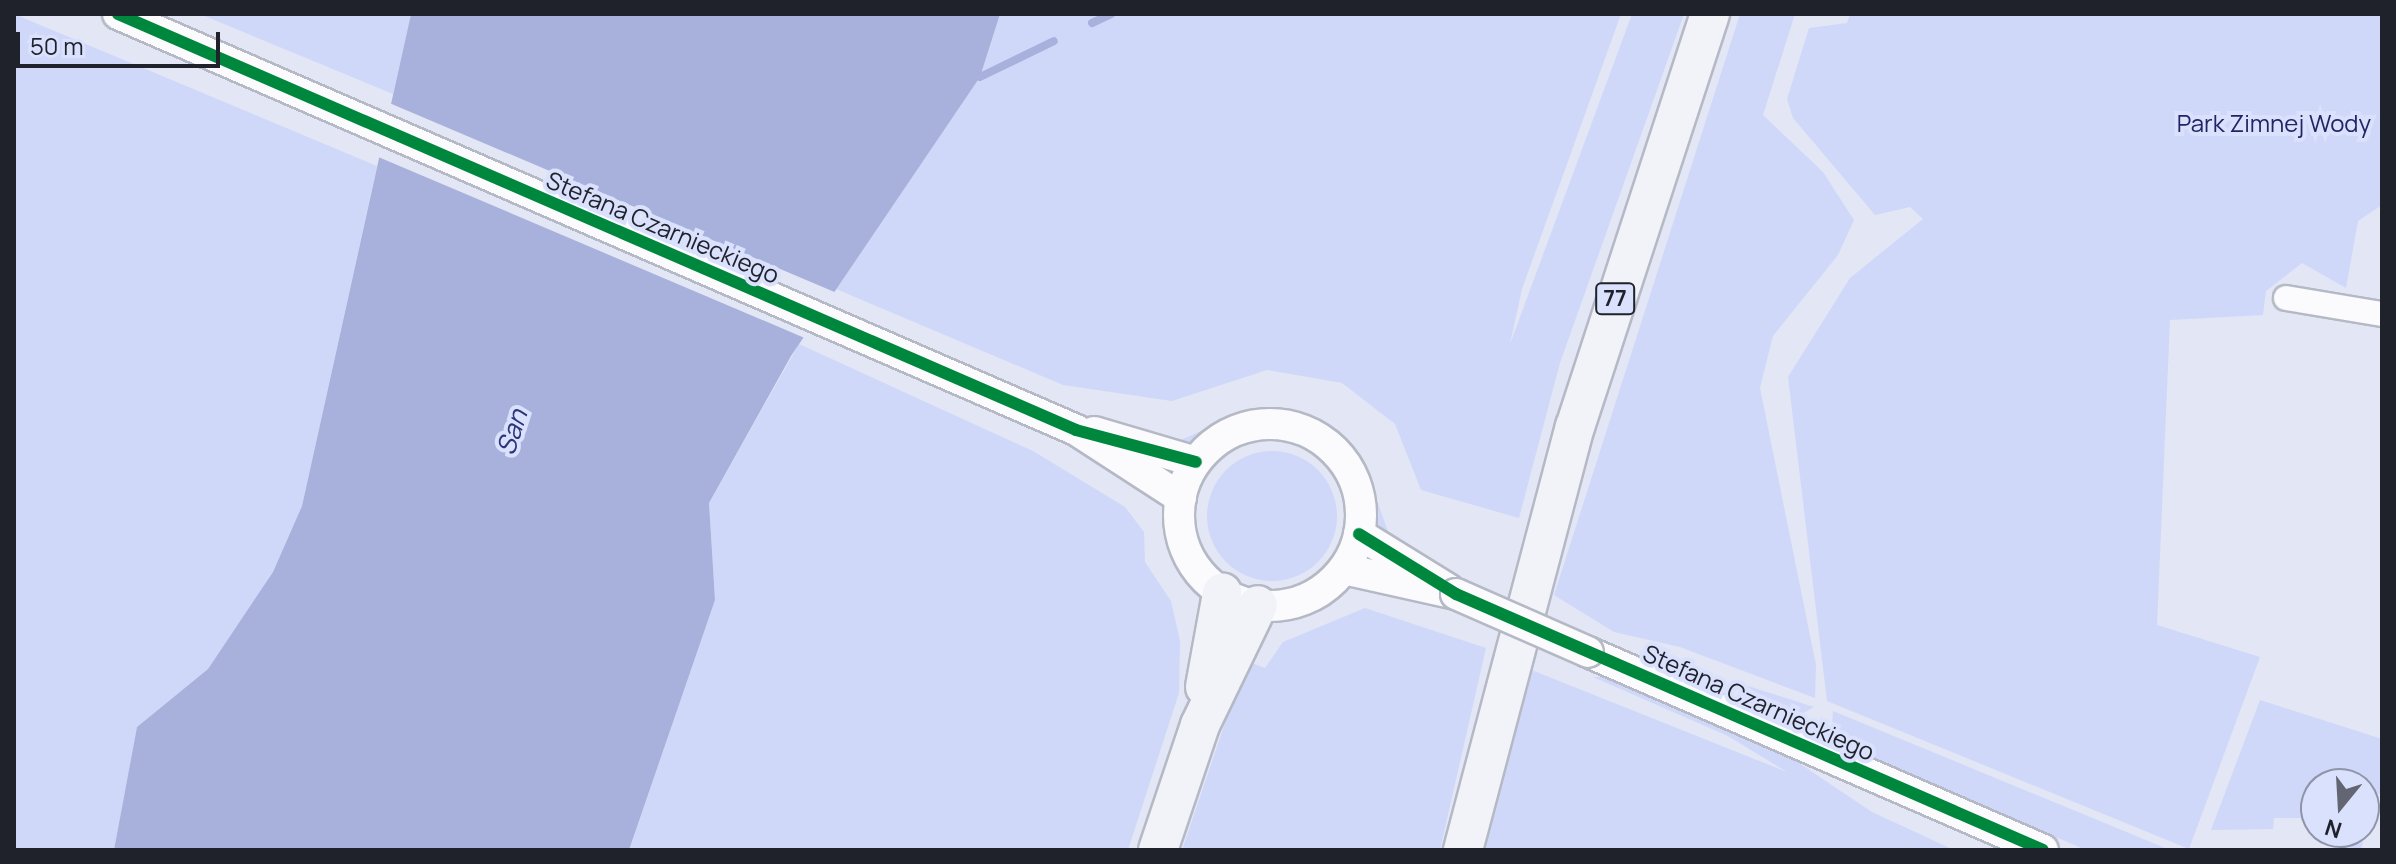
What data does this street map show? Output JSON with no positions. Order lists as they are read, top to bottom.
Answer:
{
  "streets": {
    "main road": ["77"],
    "street": ["Stefana Czarnieckiego"]
  },
  "water": ["San"],
  "parks": ["Park Zimnej Wody"],
  "scale_bar": "50 m",
  "north": "bottom"
}
